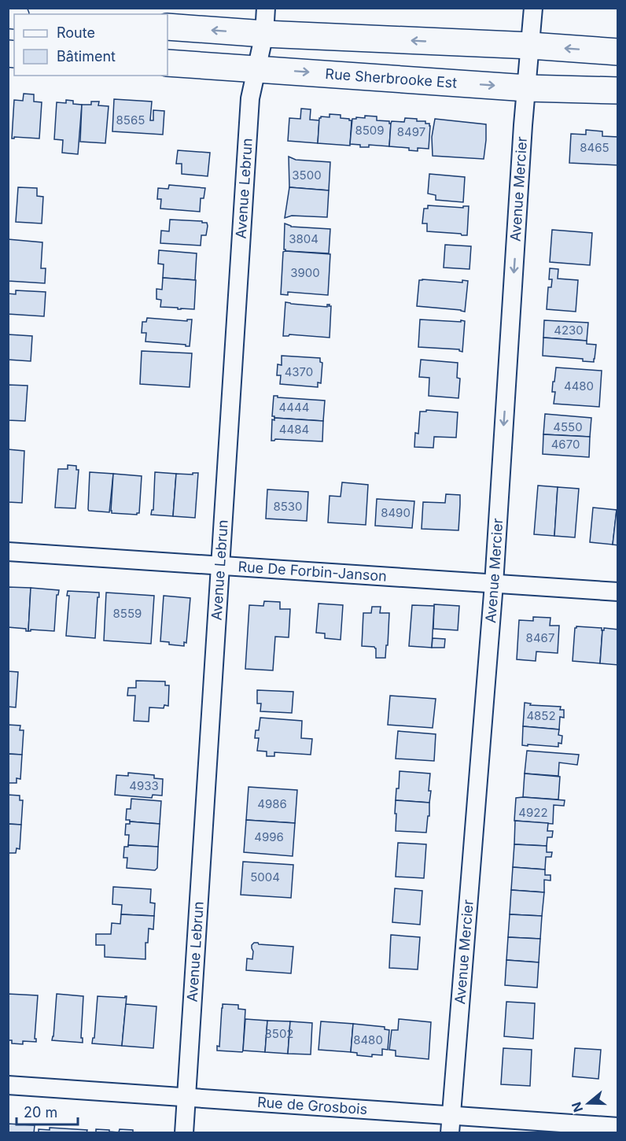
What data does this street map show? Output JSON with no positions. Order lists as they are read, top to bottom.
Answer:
{
  "streets": {
    "main road": ["Rue Sherbrooke Est"],
    "street": [
      "Avenue Lebrun",
      "Avenue Mercier",
      "Rue De Forbin-Janson",
      "Rue de Grosbois"
    ]
  },
  "crossings": [
    ["Rue Sherbrooke Est", "Avenue Lebrun"],
    ["Rue Sherbrooke Est", "Avenue Mercier"],
    ["Avenue Lebrun", "Rue De Forbin-Janson"],
    ["Avenue Lebrun", "Rue de Grosbois"],
    ["Avenue Mercier", "Rue De Forbin-Janson"],
    ["Avenue Mercier", "Rue de Grosbois"]
  ],
  "one_way": ["Avenue Mercier"],
  "house_numbers": [
    "8565",
    "8509",
    "8497",
    "8465",
    "3500",
    "3804",
    "3900",
    "4230",
    "4370",
    "4480",
    "4444",
    "4550",
    "4484",
    "4670",
    "8530",
    "8490",
    "8559",
    "8467",
    "4852",
    "4933",
    "4986",
    "4922",
    "4996",
    "5004",
    "8502",
    "8480"
  ],
  "legend": ["Route", "Bâtiment"],
  "scale_bar": "20 m",
  "north": "left"
}
